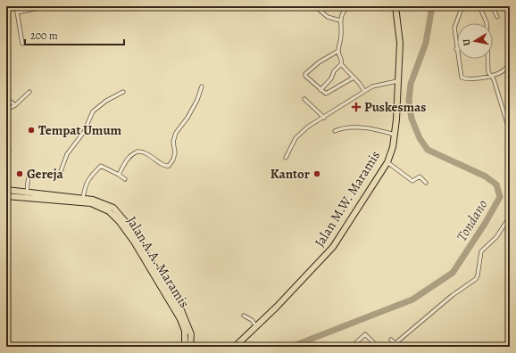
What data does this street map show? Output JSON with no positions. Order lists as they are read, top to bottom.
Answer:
{
  "streets": {
    "highway": ["Jalan M.W. Maramis", "Jalan A.A. Maramis"]
  },
  "water": ["Tondano"],
  "places": {
    "health": ["Puskesmas"],
    "other": ["Tempat Umum", "Gereja", "Kantor"]
  },
  "scale_bar": "200 m",
  "north": "left"
}
